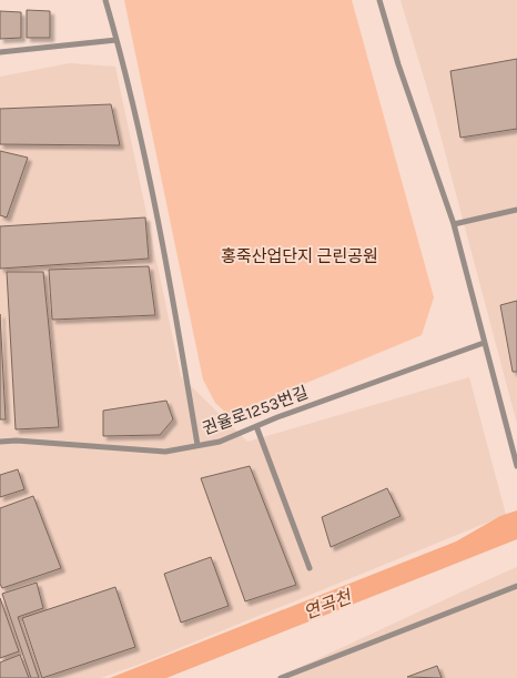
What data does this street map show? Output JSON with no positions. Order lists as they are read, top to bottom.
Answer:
{
  "streets": {
    "lane": ["권율로1253번길"]
  },
  "water": ["연곡천"],
  "parks": ["홍죽산업단지 근린공원"]
}
